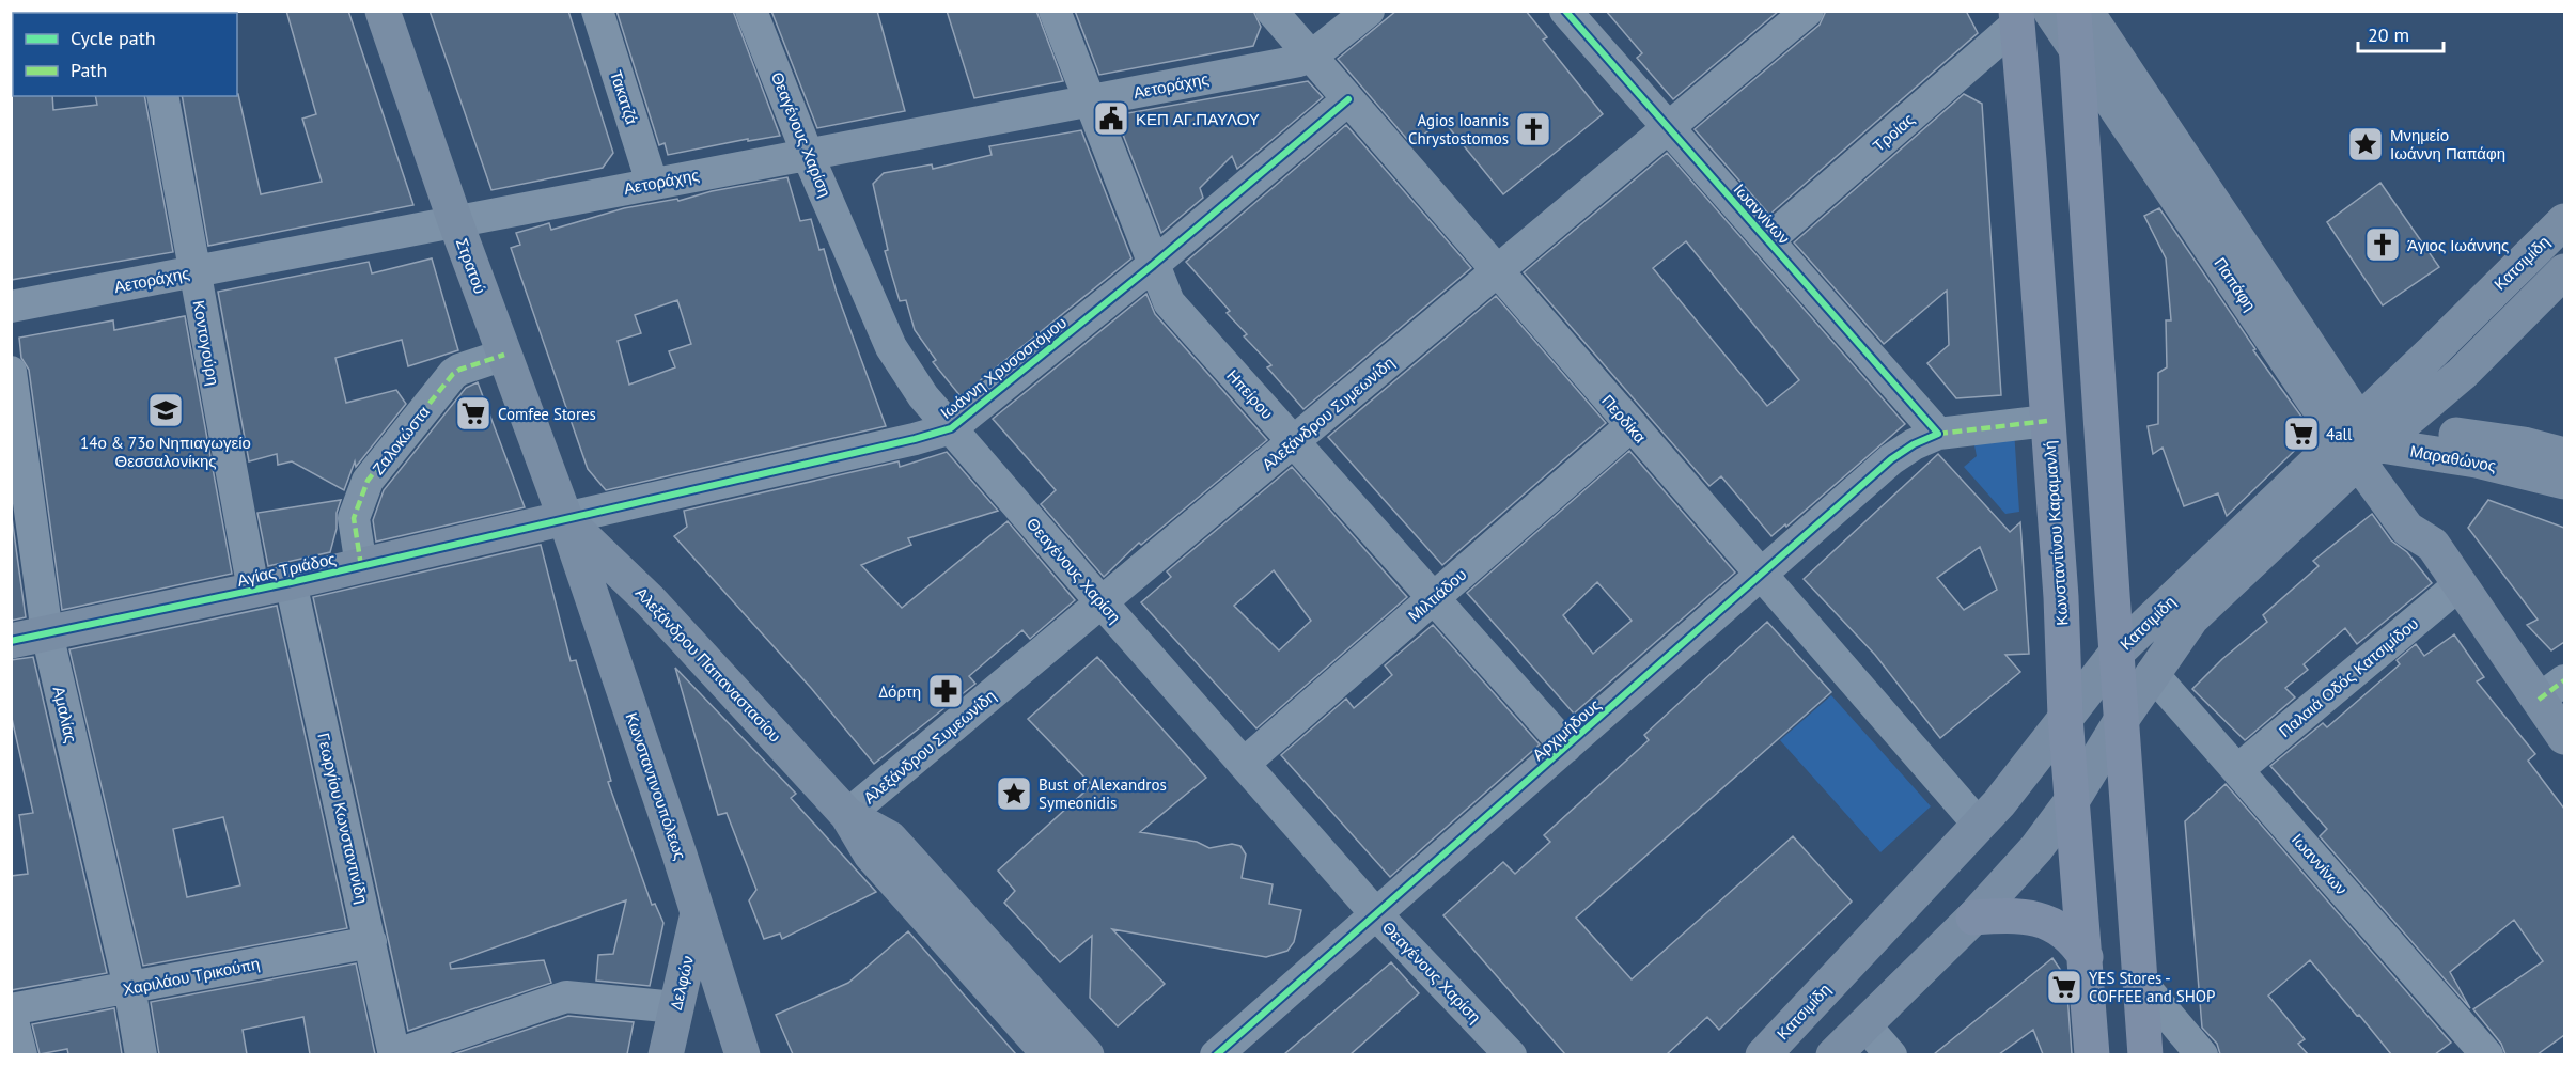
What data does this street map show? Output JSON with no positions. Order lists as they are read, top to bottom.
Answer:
{
  "streets": {
    "main road": [
      "Κατσιμίδη",
      "Στρατού",
      "Παπάφη",
      "Μαραθώνος",
      "Κωνσταντίνου Καραμανλή",
      "Αγίας Τριάδος",
      "Αλεξάνδρου Παπαναστασίου",
      "Κωνσταντινουπόλεως",
      "Δελφών"
    ],
    "street": [
      "Αετοράχης",
      "Τακατζά",
      "Τροίας",
      "Θεαγένους Χαρίση",
      "Ιωαννίνων",
      "Κοντογούρη",
      "Ιωάννη Χρυσοστόμου",
      "Ηπείρου",
      "Αλεξάνδρου Συμεωνίδη",
      "Περδίκα",
      "Ζαλοκώστα",
      "Μιλτιάδου",
      "Παλαιά Οδός Κατσιμίδου",
      "Αμαλίας",
      "Αρχιμήδους",
      "Γεωργίου Κωνσταντινίδη",
      "Χαριλάου Τρικούπη"
    ]
  },
  "crossings": [
    ["Αετοράχης", "Τακατζά"],
    ["Αετοράχης", "Θεαγένους Χαρίση"],
    ["Αετοράχης", "Στρατού"],
    ["Αετοράχης", "Κοντογούρη"],
    ["Αετοράχης", "Ηπείρου"],
    ["Αετοράχης", "Περδίκα"],
    ["Τροίας", "Ιωαννίνων"],
    ["Τροίας", "Κωνσταντίνου Καραμανλή"],
    ["Θεαγένους Χαρίση", "Ιωάννη Χρυσοστόμου"],
    ["Θεαγένους Χαρίση", "Αλεξάνδρου Συμεωνίδη"],
    ["Θεαγένους Χαρίση", "Μιλτιάδου"],
    ["Θεαγένους Χαρίση", "Αρχιμήδους"],
    ["Ιωαννίνων", "Κατσιμίδη"],
    ["Ιωαννίνων", "Αλεξάνδρου Συμεωνίδη"],
    ["Ιωαννίνων", "Παλαιά Οδός Κατσιμίδου"],
    ["Ιωαννίνων", "Αρχιμήδους"],
    ["Κατσιμίδη", "Παπάφη"],
    ["Κατσιμίδη", "Περδίκα"],
    ["Κατσιμίδη", "Μαραθώνος"],
    ["Κατσιμίδη", "Κωνσταντίνου Καραμανλή"],
    ["Στρατού", "Ιωάννη Χρυσοστόμου"],
    ["Στρατού", "Ζαλοκώστα"],
    ["Στρατού", "Αγίας Τριάδος"],
    ["Στρατού", "Αλεξάνδρου Παπαναστασίου"],
    ["Στρατού", "Κωνσταντινουπόλεως"],
    ["Παπάφη", "Μαραθώνος"],
    ["Παπάφη", "Παλαιά Οδός Κατσιμίδου"],
    ["Κοντογούρη", "Αγίας Τριάδος"],
    ["Ιωάννη Χρυσοστόμου", "Ηπείρου"],
    ["Ιωάννη Χρυσοστόμου", "Περδίκα"],
    ["Ιωάννη Χρυσοστόμου", "Αγίας Τριάδος"],
    ["Ιωάννη Χρυσοστόμου", "Αλεξάνδρου Παπαναστασίου"],
    ["Ιωάννη Χρυσοστόμου", "Κωνσταντινουπόλεως"],
    ["Ηπείρου", "Αλεξάνδρου Συμεωνίδη"],
    ["Ηπείρου", "Μιλτιάδου"],
    ["Ηπείρου", "Αρχιμήδους"],
    ["Αλεξάνδρου Συμεωνίδη", "Περδίκα"],
    ["Αλεξάνδρου Συμεωνίδη", "Αλεξάνδρου Παπαναστασίου"],
    ["Περδίκα", "Μιλτιάδου"],
    ["Περδίκα", "Αρχιμήδους"],
    ["Ζαλοκώστα", "Αγίας Τριάδος"],
    ["Κωνσταντίνου Καραμανλή", "Αρχιμήδους"],
    ["Αγίας Τριάδος", "Αλεξάνδρου Παπαναστασίου"],
    ["Αγίας Τριάδος", "Αμαλίας"],
    ["Αγίας Τριάδος", "Κωνσταντινουπόλεως"],
    ["Αγίας Τριάδος", "Γεωργίου Κωνσταντινίδη"],
    ["Αλεξάνδρου Παπαναστασίου", "Κωνσταντινουπόλεως"],
    ["Αμαλίας", "Χαριλάου Τρικούπη"],
    ["Κωνσταντινουπόλεως", "Δελφών"],
    ["Γεωργίου Κωνσταντινίδη", "Χαριλάου Τρικούπη"]
  ],
  "places": {
    "public building": ["ΚΕΠ ΑΓ.ΠΑΥΛΟΥ"],
    "church": ["Agios Ioannis Chrystostomos", "Άγιος Ιωάννης"],
    "place": ["Μνημείο Ιωάννη Παπάφη", "Bust of Alexandros Symeonidis"],
    "school or university": ["14ο & 73ο Νηπιαγωγείο Θεσσαλονίκης"],
    "supermarket": ["Comfee Stores", "4all", "YES Stores - COFFEE and SHOP"],
    "pharmacy": ["Δόρτη"]
  },
  "legend": ["Cycle path", "Path"],
  "scale_bar": "20 m"
}
